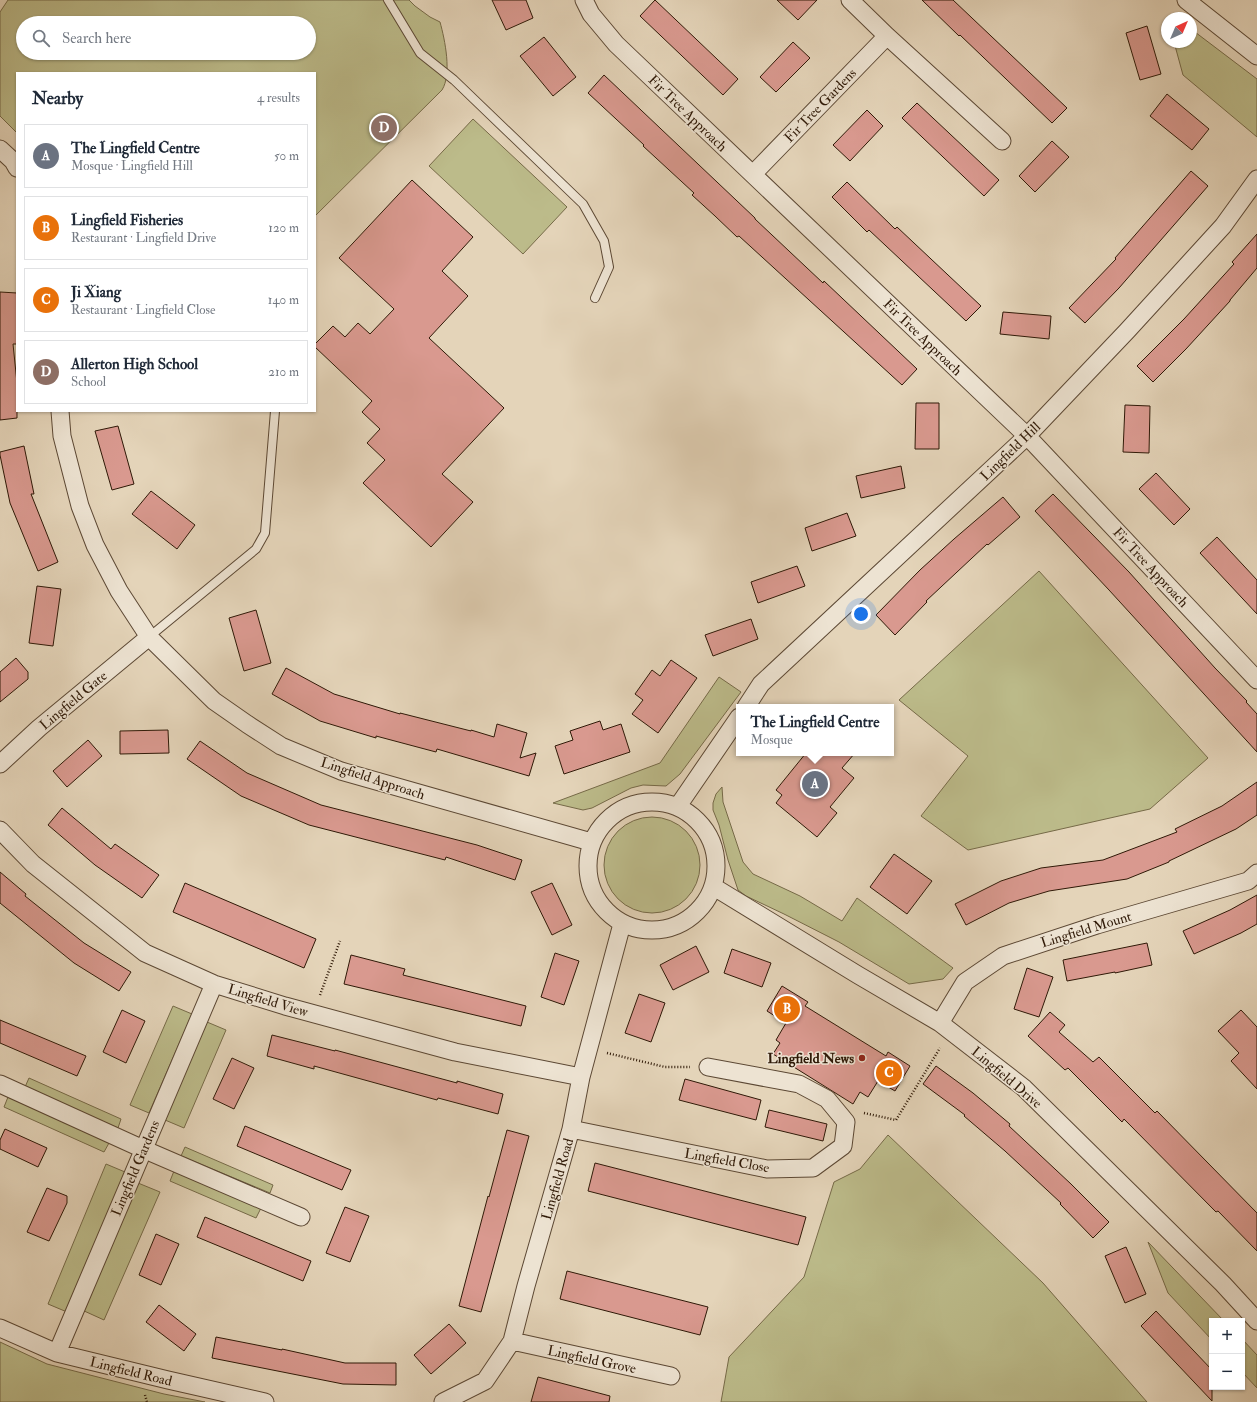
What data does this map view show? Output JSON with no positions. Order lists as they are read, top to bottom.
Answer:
{
  "streets": {
    "street": [
      "Fir Tree Gardens",
      "Fir Tree Approach",
      "Lingfield Hill",
      "Lingfield Gate",
      "Lingfield Approach",
      "Lingfield Mount",
      "Lingfield View",
      "Lingfield Drive",
      "Lingfield Close",
      "Lingfield Gardens",
      "Lingfield Road",
      "Lingfield Grove"
    ]
  },
  "crossings": [
    ["Fir Tree Gardens", "Fir Tree Approach"],
    ["Fir Tree Approach", "Lingfield Hill"],
    ["Lingfield Gate", "Lingfield Approach"],
    ["Lingfield Approach", "Lingfield Drive"],
    ["Lingfield Approach", "Lingfield Road"],
    ["Lingfield Mount", "Lingfield Drive"],
    ["Lingfield View", "Lingfield Gardens"],
    ["Lingfield View", "Lingfield Road"],
    ["Lingfield Drive", "Lingfield Road"],
    ["Lingfield Close", "Lingfield Road"],
    ["Lingfield Gardens", "Lingfield Road"],
    ["Lingfield Road", "Lingfield Grove"]
  ],
  "places": ["Lingfield News"],
  "north": "top right",
  "page": {
    "search": "Search here",
    "heading": ["Nearby", "4 results"],
    "pins": [
      "D",
      "A",
      "B",
      "C"
    ],
    "list": [
      {
        "mark": "A",
        "name": "The Lingfield Centre",
        "note": "Mosque · Lingfield Hill",
        "value": "50 m"
      },
      {
        "mark": "B",
        "name": "Lingfield Fisheries",
        "note": "Restaurant · Lingfield Drive",
        "value": "120 m"
      },
      {
        "mark": "C",
        "name": "Ji Xiang",
        "note": "Restaurant · Lingfield Close",
        "value": "140 m"
      },
      {
        "mark": "D",
        "name": "Allerton High School",
        "note": "School",
        "value": "210 m"
      }
    ],
    "popup": ["The Lingfield Centre", "Mosque"],
    "map_buttons": ["+", "−"]
  }
}
